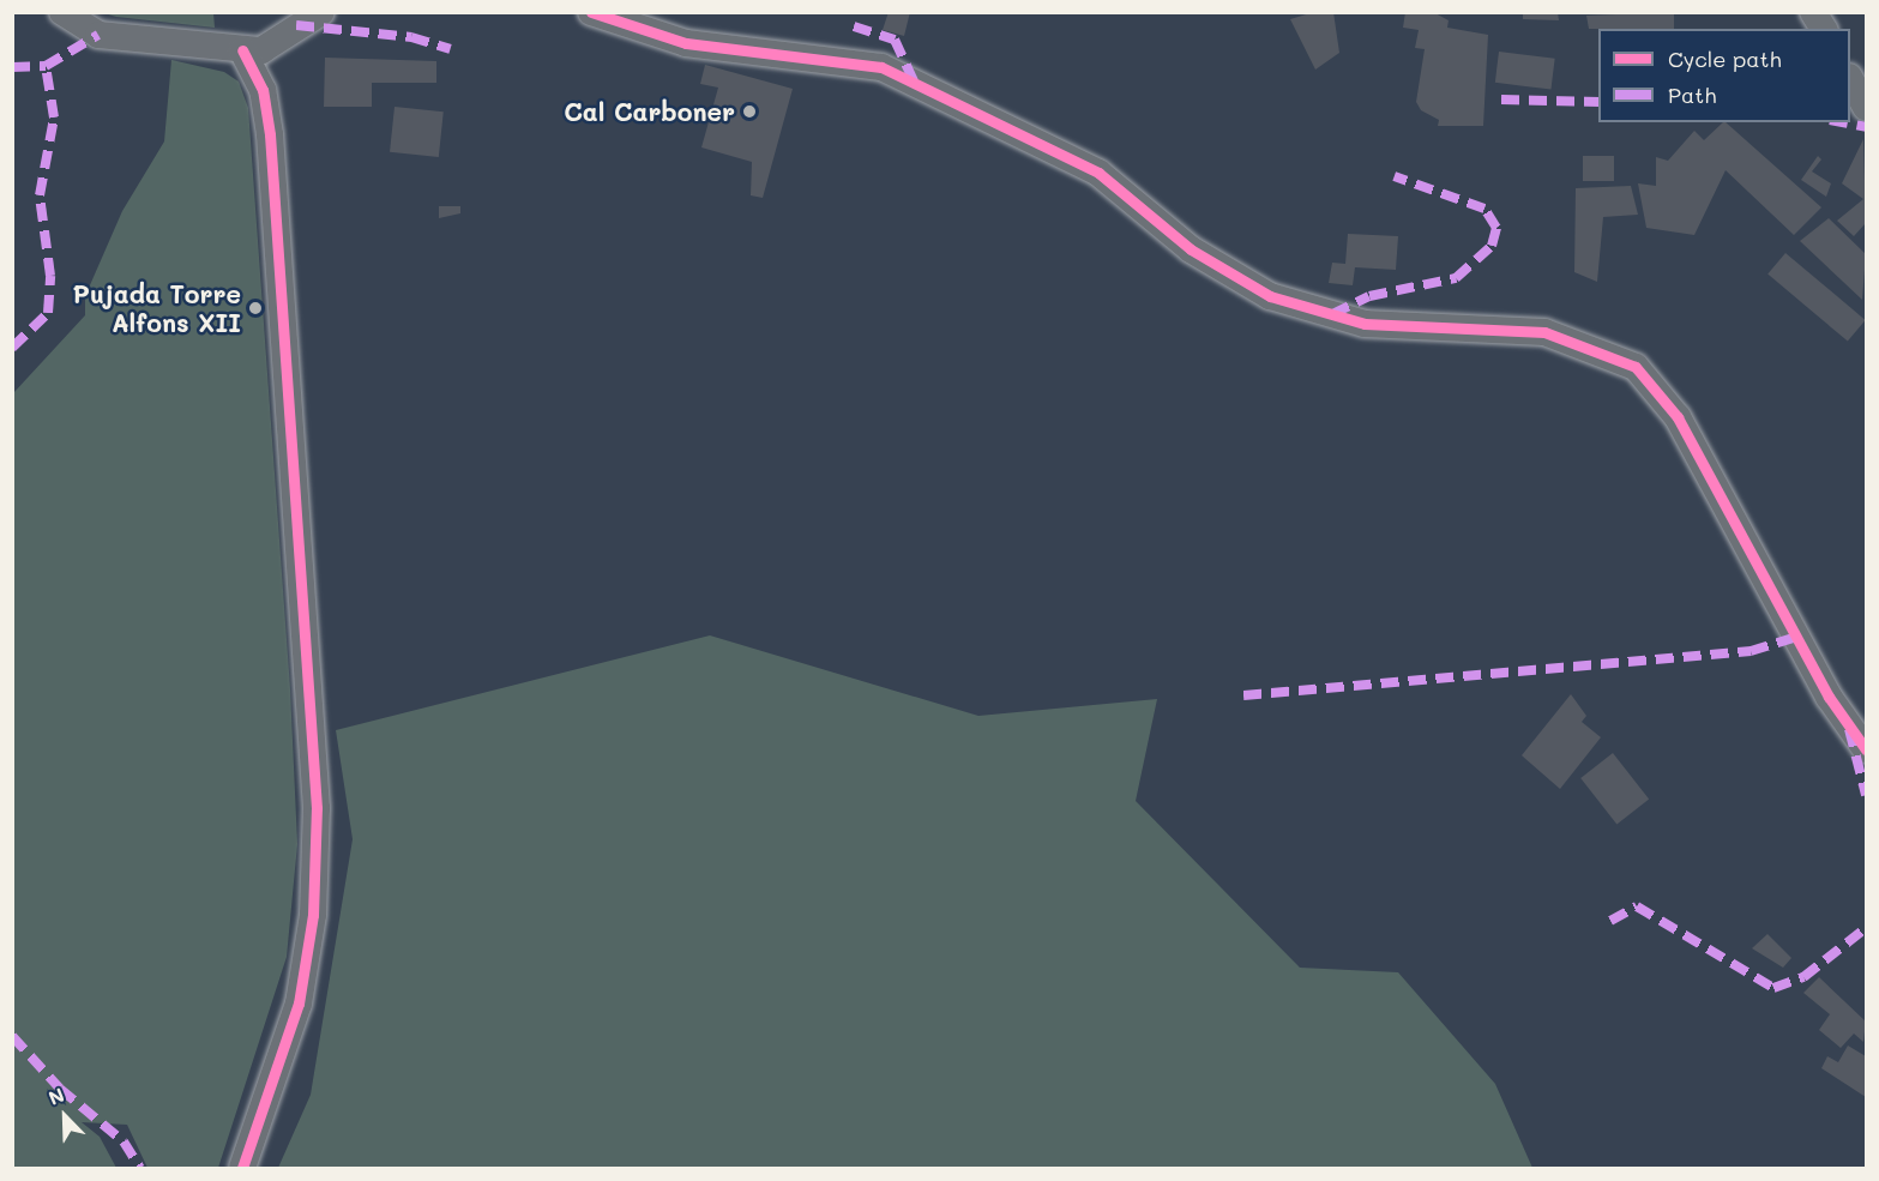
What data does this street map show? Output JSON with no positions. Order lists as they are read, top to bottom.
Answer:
{
  "places": ["Cal Carboner", "Pujada Torre Alfons XII"],
  "legend": ["Cycle path", "Path"],
  "north": "top left"
}
